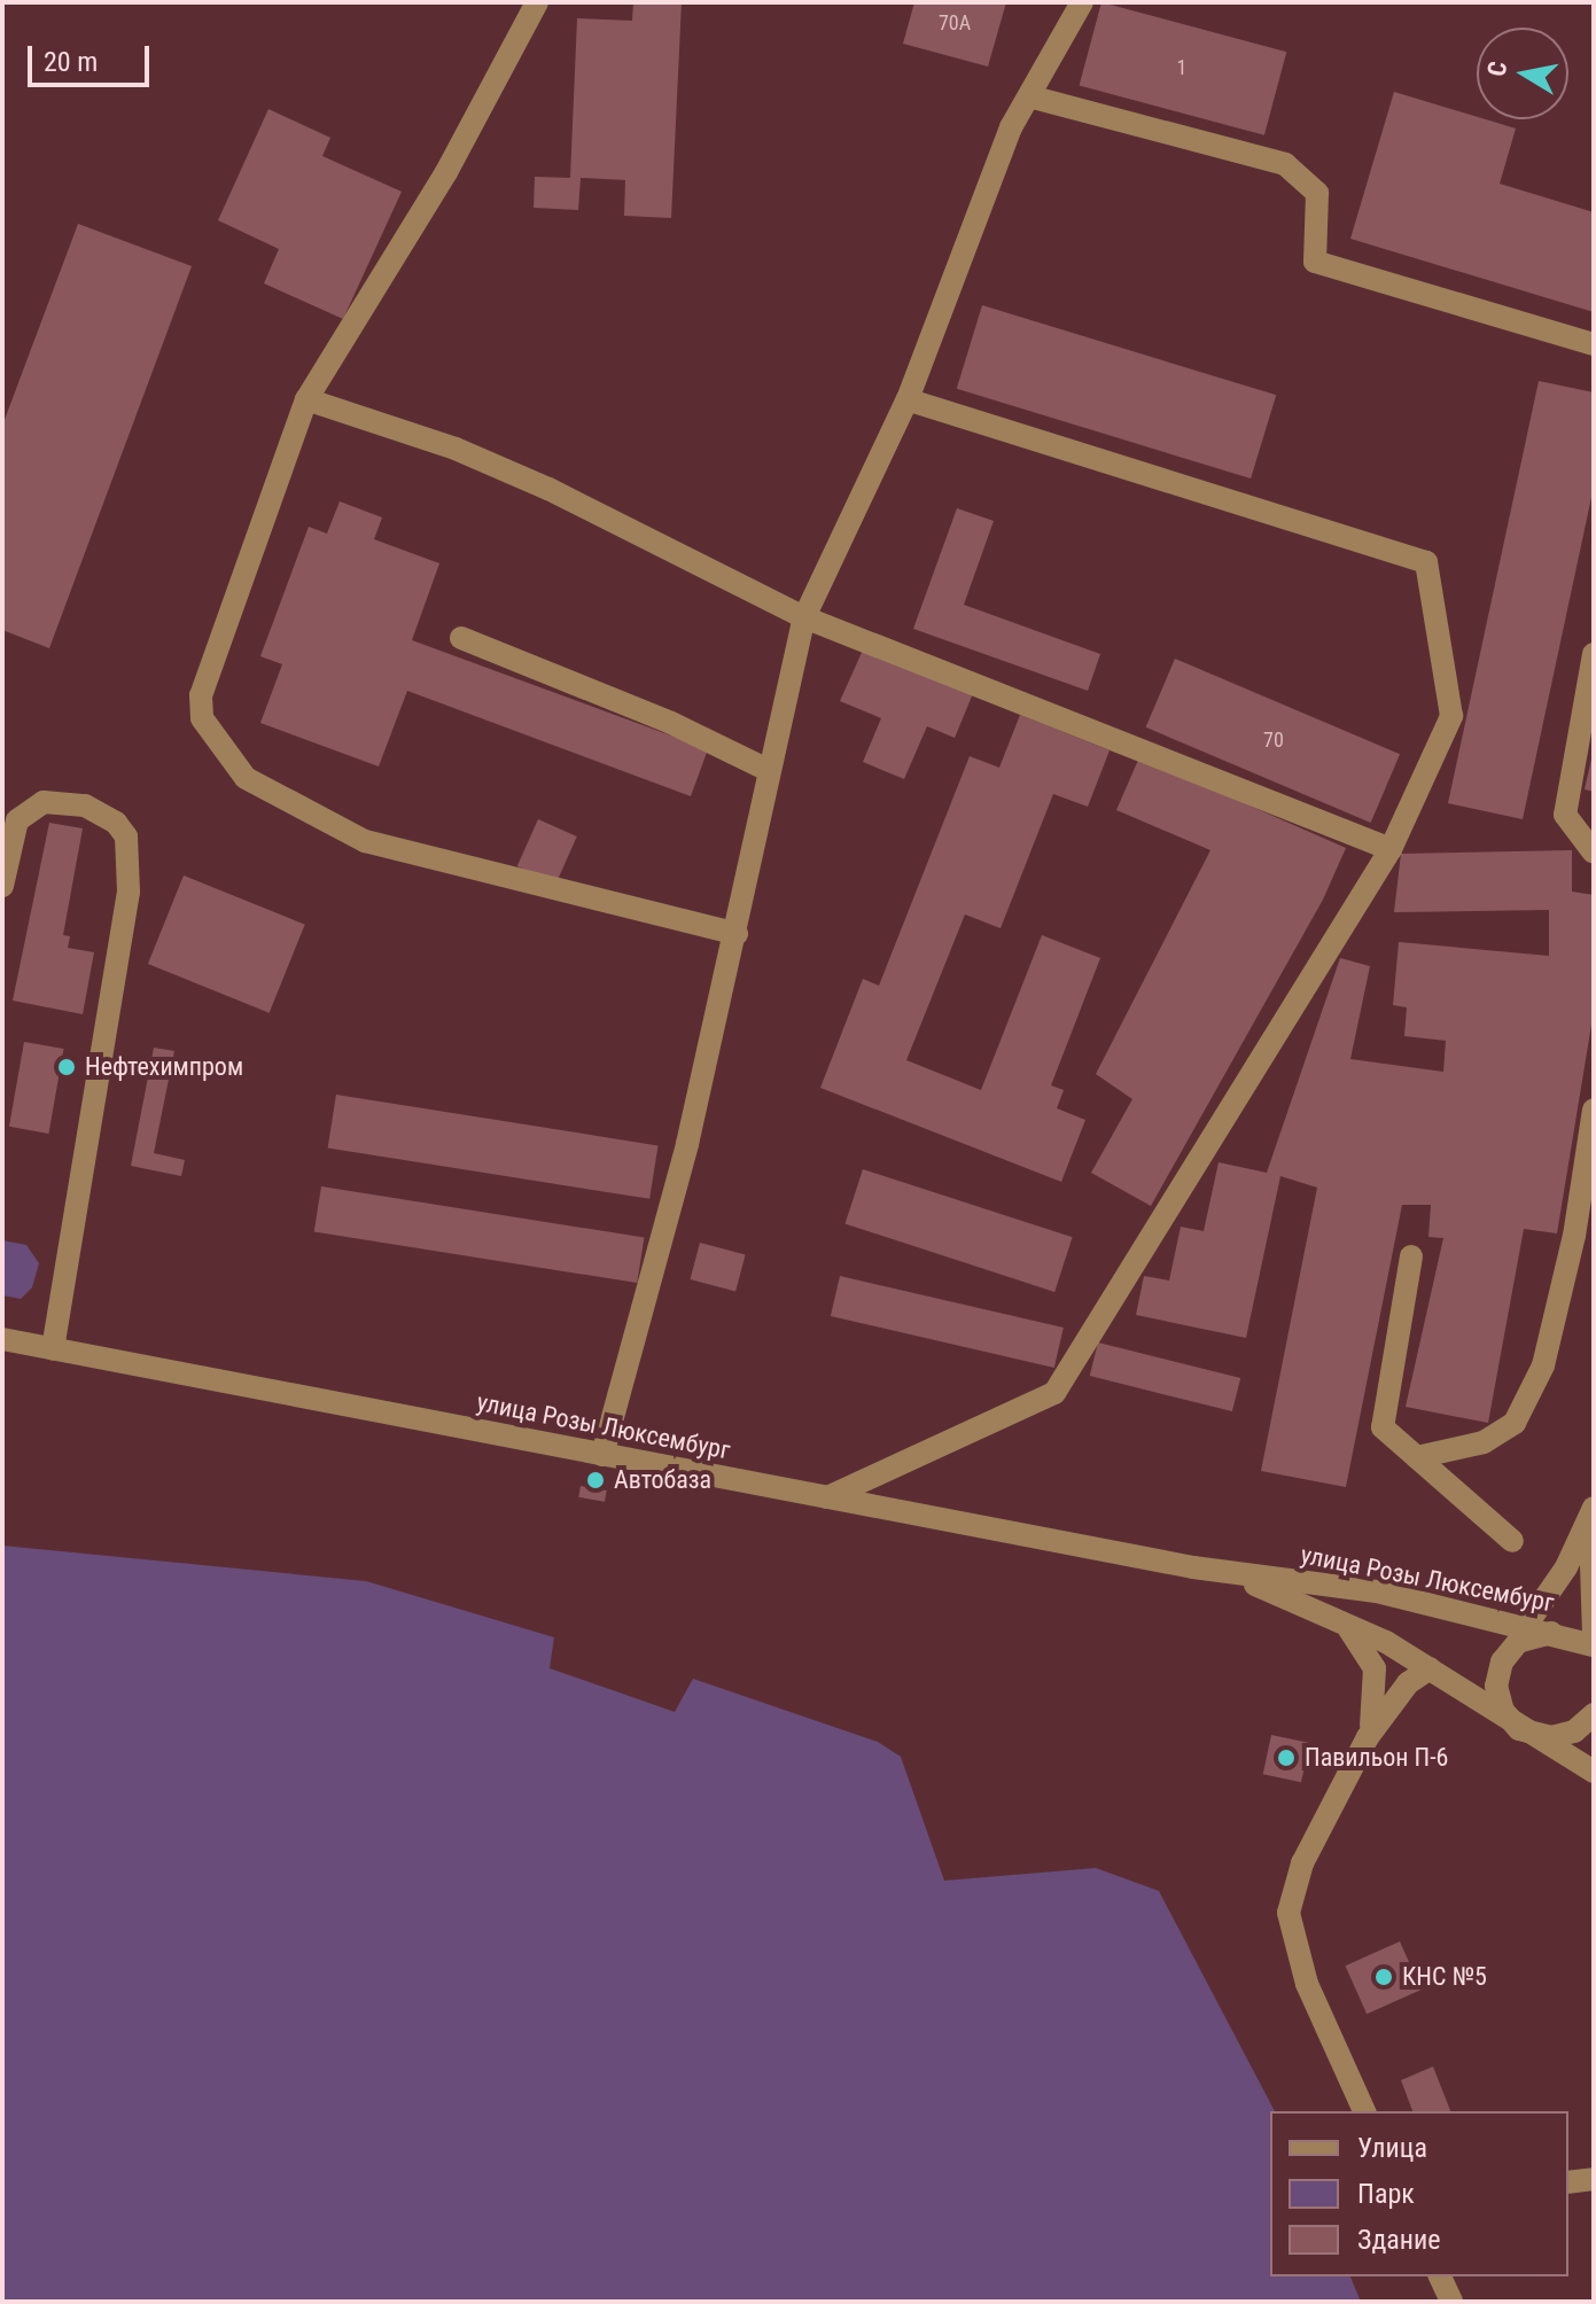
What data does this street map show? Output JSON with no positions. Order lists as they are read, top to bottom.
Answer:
{
  "streets": {
    "street": ["улица Розы Люксембург"]
  },
  "places": [
    "Нефтехимпром",
    "Автобаза",
    "Павильон П-6",
    "КНС №5"
  ],
  "house_numbers": ["70А", "1", "70"],
  "legend": ["Улица", "Парк", "Здание"],
  "scale_bar": "20 m",
  "north": "left"
}
